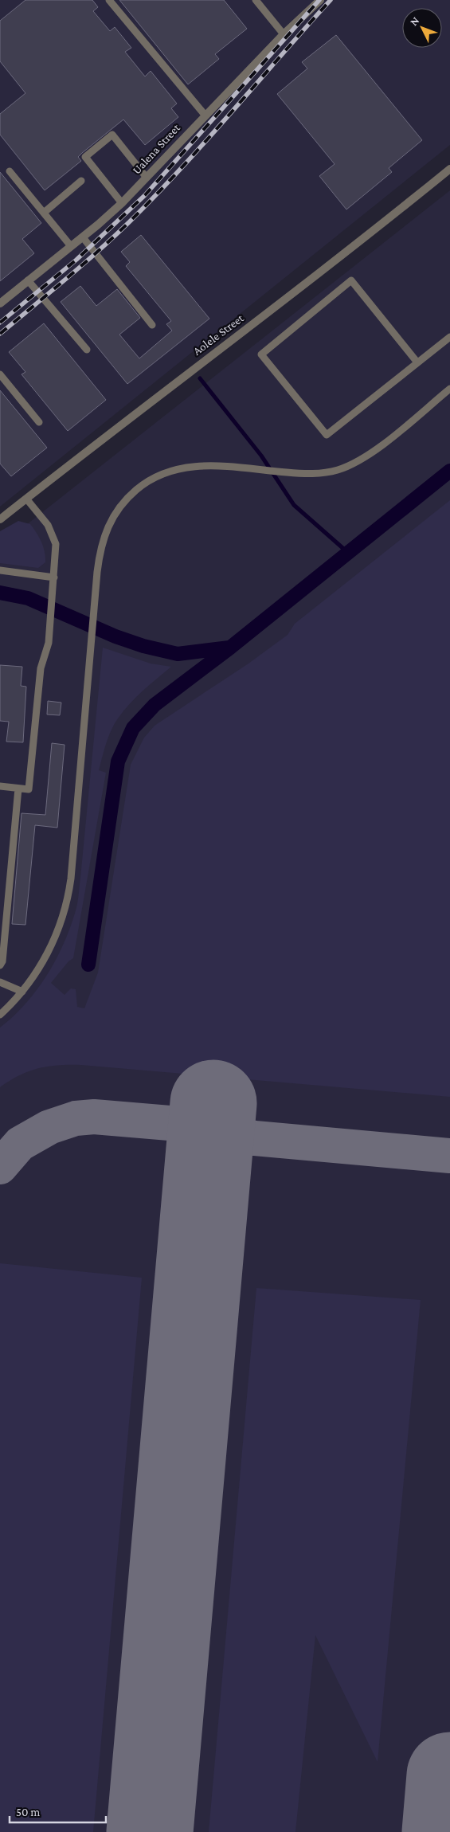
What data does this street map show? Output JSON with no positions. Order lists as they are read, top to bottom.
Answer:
{
  "streets": {
    "street": ["Ualena Street", "Aolele Street"]
  },
  "scale_bar": "50 m",
  "north": "top left"
}
